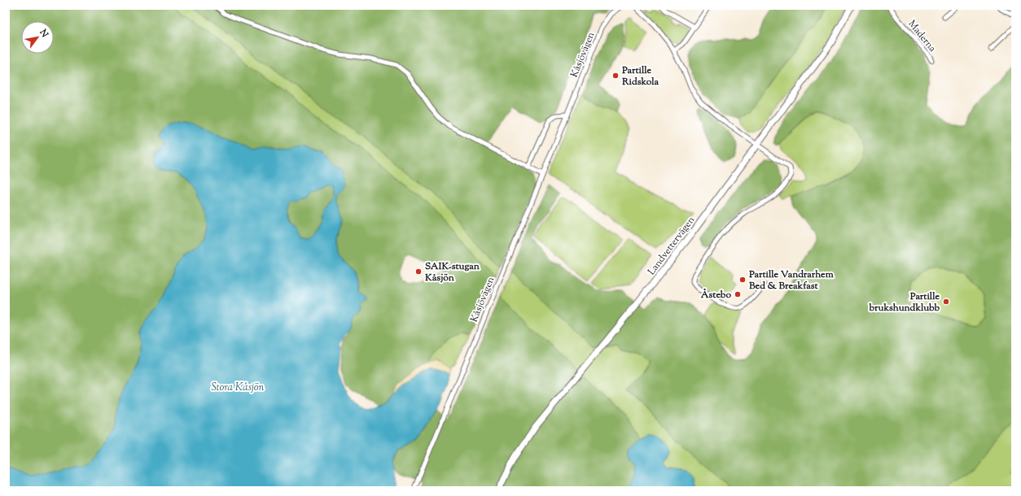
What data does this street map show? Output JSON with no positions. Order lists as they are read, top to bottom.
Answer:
{
  "streets": {
    "street": ["Maderna", "Kåsjövägen", "Landvettervägen"]
  },
  "water": ["Stora Kåsjön"],
  "places": [
    "Partille Ridskola",
    "SAIK-stugan Kåsjön",
    "Partille Vandrarhem Bed & Breakfast",
    "Åstebo",
    "Partille brukshundklubb"
  ],
  "north": "top right"
}
